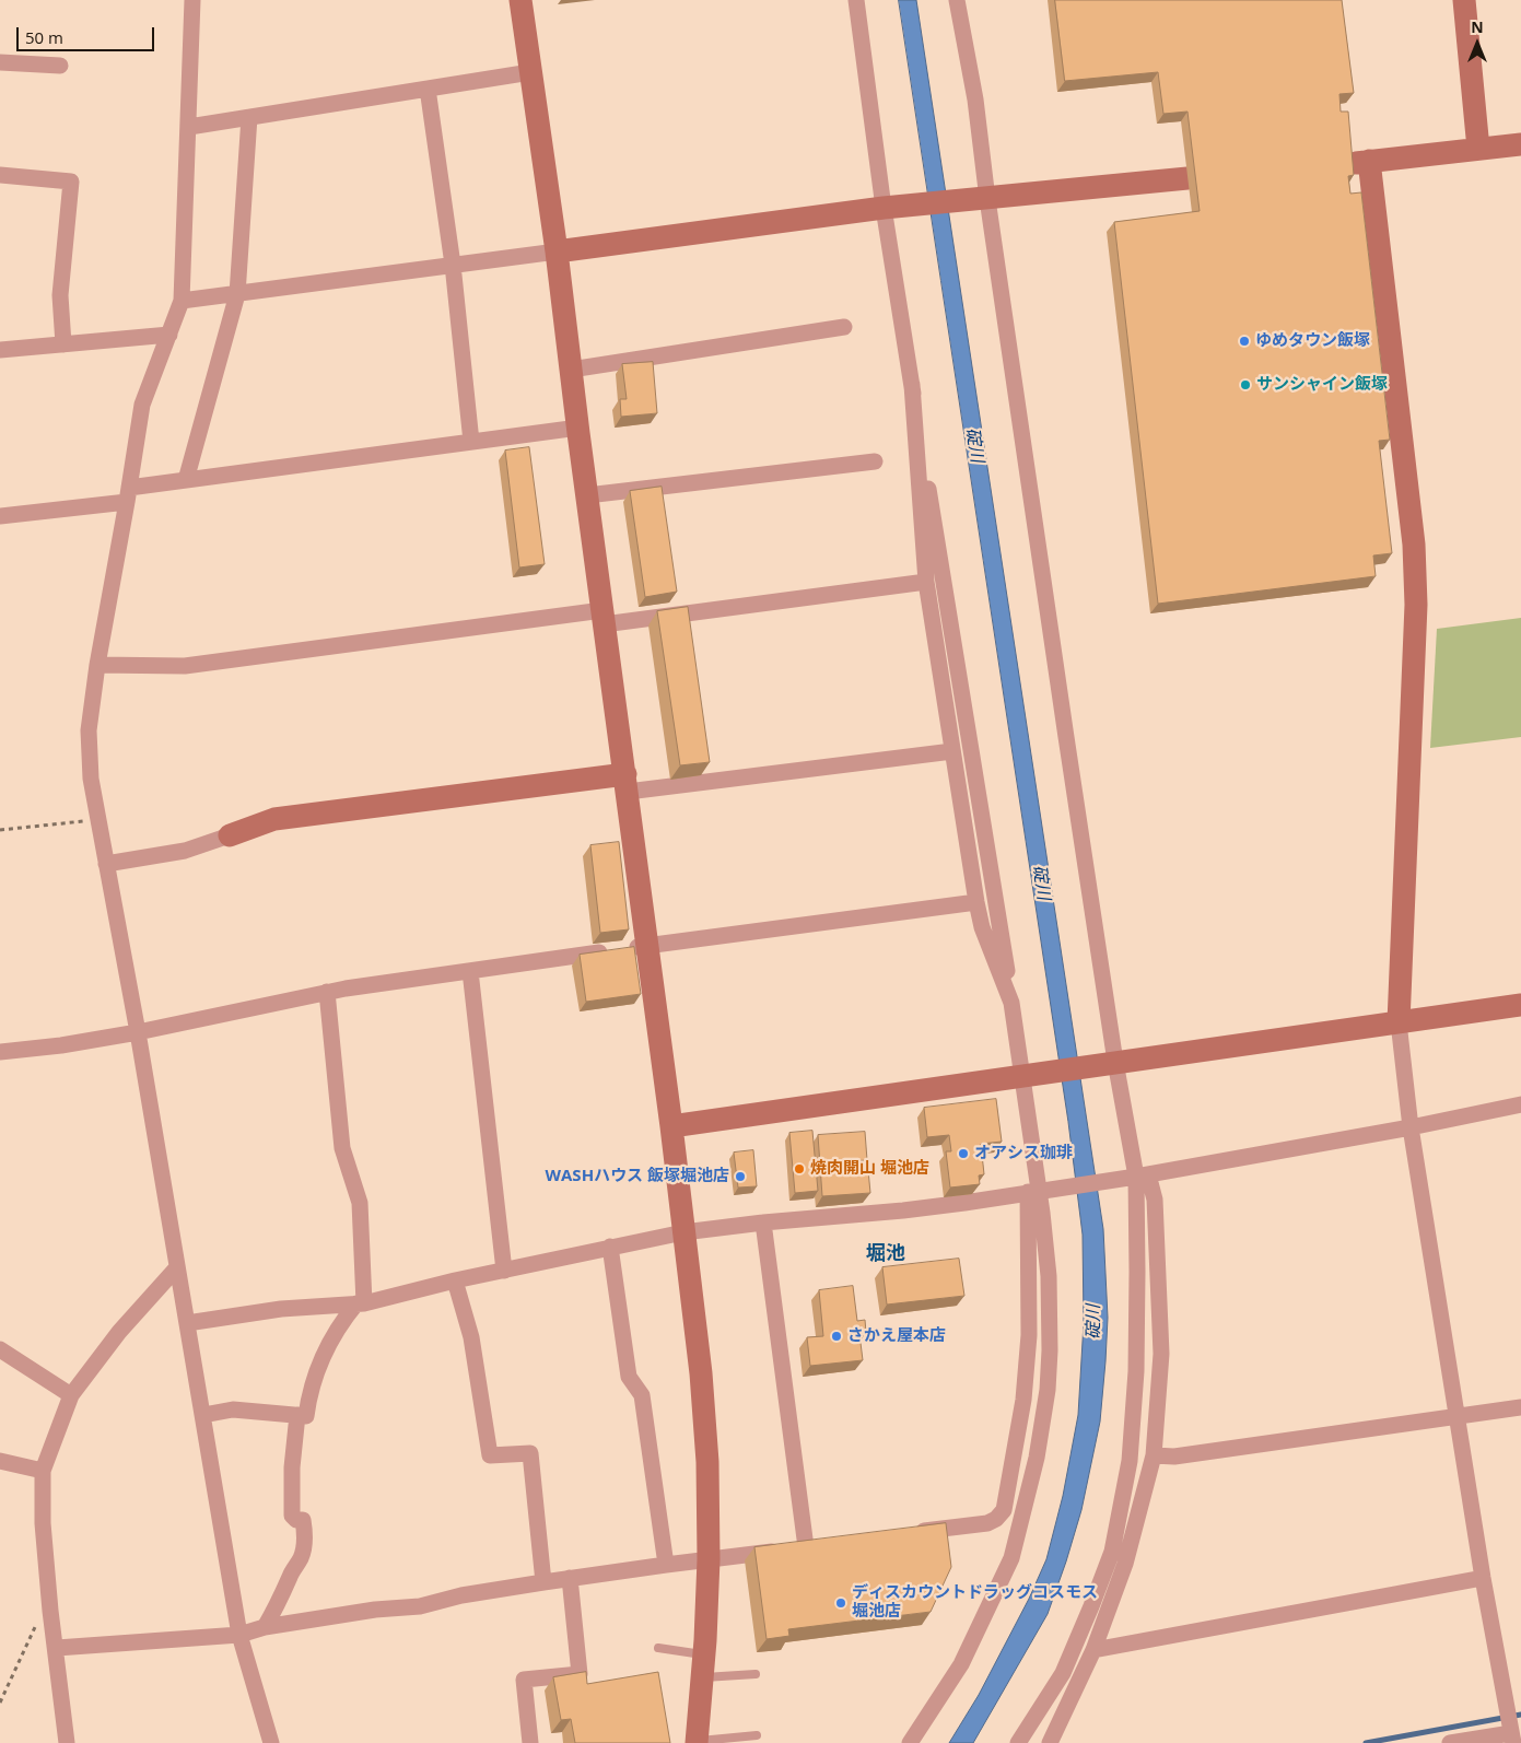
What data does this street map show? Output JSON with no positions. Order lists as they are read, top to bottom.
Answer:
{
  "districts": ["堀池"],
  "water": ["碇川"],
  "places": [
    "ゆめタウン飯塚",
    "サンシャイン飯塚",
    "オアシス珈琲",
    "焼肉開山 堀池店",
    "WASHハウス 飯塚堀池店",
    "さかえ屋本店",
    "ディスカウントドラッグコスモス 堀池店"
  ],
  "scale_bar": "50 m",
  "north": "top"
}
